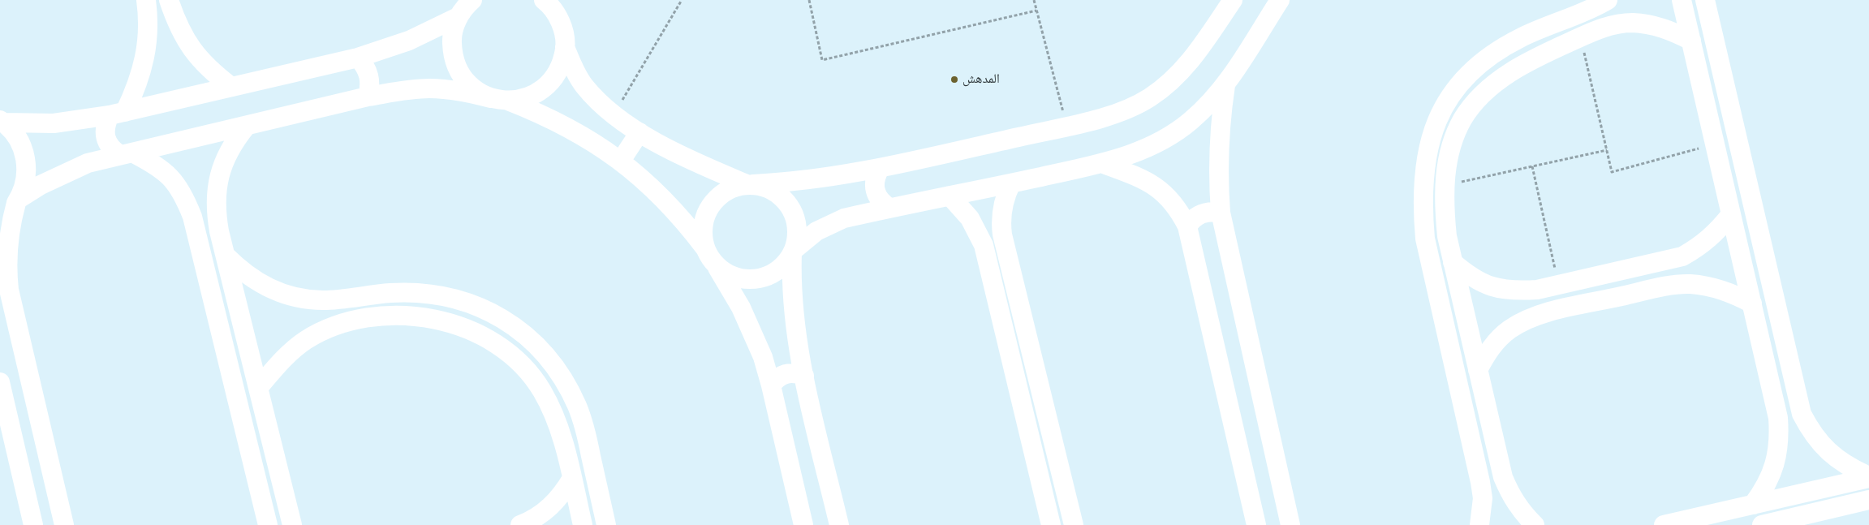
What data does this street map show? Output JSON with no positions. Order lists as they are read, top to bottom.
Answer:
{
  "places": ["المدهش"]
}
